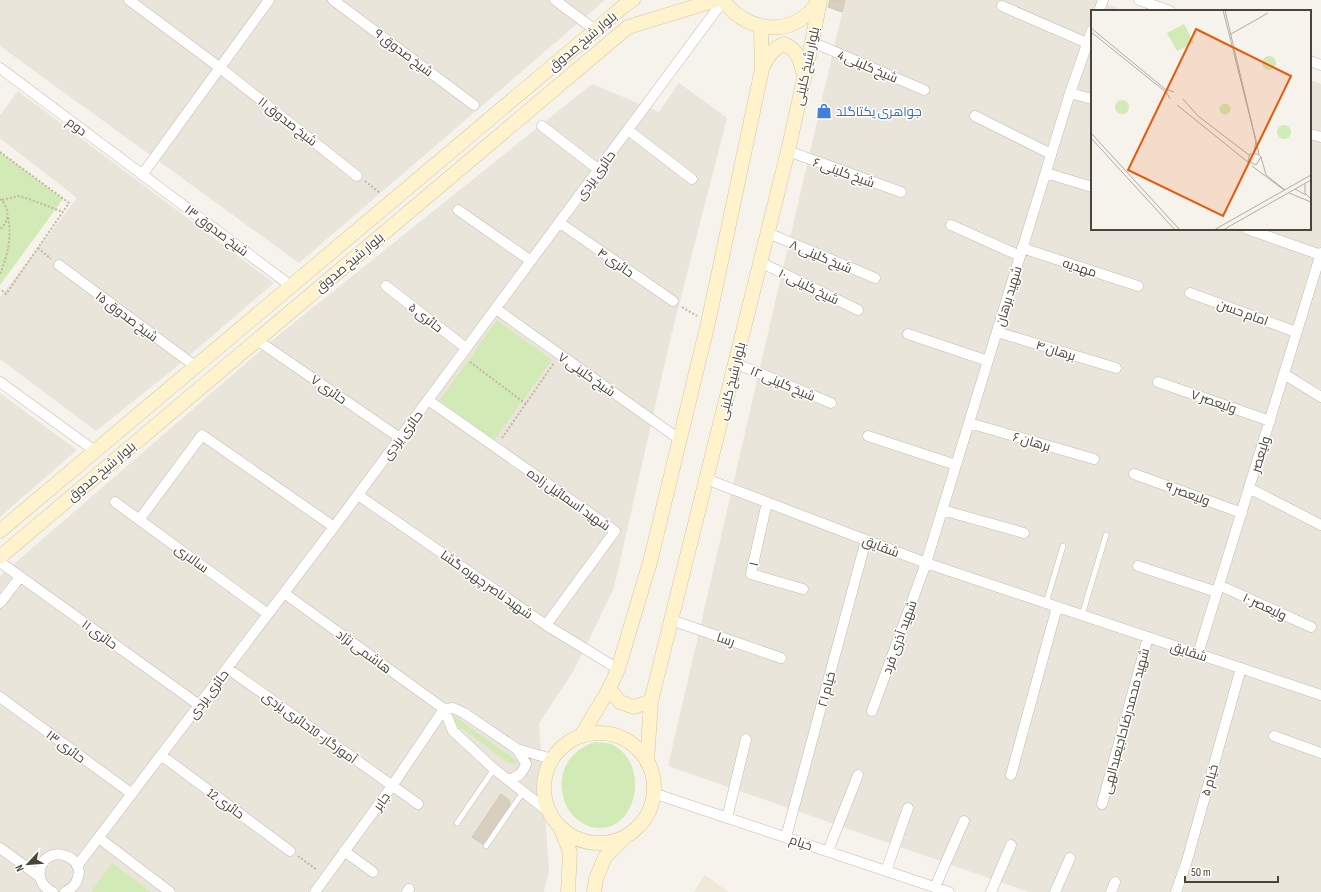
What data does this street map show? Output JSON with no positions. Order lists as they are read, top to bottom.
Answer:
{
  "streets": {
    "main road": ["بلوار شیخ صدوق", "بلوار شیخ کلینی"],
    "street": [
      "شیخ صدوق ۹",
      "شیخ کلینی 4",
      "شیخ صدوق ۱۱",
      "دوم",
      "شیخ کلینی ۶",
      "حائری یزدی",
      "شیخ صدوق ۱۳",
      "شیخ کلینی ۸",
      "حائری ۴",
      "مهدیه",
      "شیخ کلینی ۱۰",
      "شهید برهان",
      "امام حسن",
      "شیخ صدوق ۱۵",
      "حائری ۵",
      "برهان ۴",
      "شیخ کلینی ۷",
      "شیخ کلینی ۱۲",
      "حائری ۷",
      "ولیعصر ۷",
      "برهان ۶",
      "ولیعصر",
      "ولیعصر ۹",
      "شهید اسمائیل زاده",
      "شقایق",
      "سالاری",
      "۱",
      "شهید ناصر چهره گشا",
      "ولیعصر ۱۰",
      "حائری ۱۱",
      "شهید آذری فرد",
      "رسا",
      "هاشمی نژاد",
      "خیام ۲۱",
      "شهید محمدرضاحاجیعبدالهی",
      "آموزگار- 10حائری یزدی",
      "حائری ۱۳",
      "خیام ۵",
      "جابر",
      "حائری 12",
      "خیام"
    ]
  },
  "crossings": [
    ["بلوار شیخ صدوق", "حائری یزدی"],
    ["بلوار شیخ صدوق", "شیخ صدوق ۱۳"],
    ["بلوار شیخ صدوق", "شیخ صدوق ۱۵"],
    ["بلوار شیخ صدوق", "حائری ۷"],
    ["بلوار شیخ کلینی", "شیخ کلینی 4"],
    ["بلوار شیخ کلینی", "شیخ کلینی ۶"],
    ["بلوار شیخ کلینی", "شیخ کلینی ۸"],
    ["بلوار شیخ کلینی", "شیخ کلینی ۱۰"],
    ["بلوار شیخ کلینی", "شیخ کلینی ۱۲"],
    ["بلوار شیخ کلینی", "شقایق"],
    ["بلوار شیخ کلینی", "رسا"],
    ["بلوار شیخ کلینی", "خیام"],
    ["دوم", "شیخ صدوق ۱۳"],
    ["حائری یزدی", "حائری ۴"],
    ["حائری یزدی", "حائری ۵"],
    ["حائری یزدی", "شیخ کلینی ۷"],
    ["حائری یزدی", "حائری ۷"],
    ["حائری یزدی", "شهید اسمائیل زاده"],
    ["حائری یزدی", "سالاری"],
    ["حائری یزدی", "شهید ناصر چهره گشا"],
    ["حائری یزدی", "حائری ۱۱"],
    ["حائری یزدی", "هاشمی نژاد"],
    ["حائری یزدی", "آموزگار- 10حائری یزدی"],
    ["حائری یزدی", "حائری ۱۳"],
    ["حائری یزدی", "حائری 12"],
    ["مهدیه", "شهید برهان"],
    ["شهید برهان", "برهان ۴"],
    ["شهید برهان", "برهان ۶"],
    ["شهید برهان", "شقایق"],
    ["شهید برهان", "شهید آذری فرد"],
    ["امام حسن", "ولیعصر"],
    ["ولیعصر ۷", "ولیعصر"],
    ["ولیعصر", "ولیعصر ۹"],
    ["ولیعصر", "شقایق"],
    ["ولیعصر", "ولیعصر ۱۰"],
    ["شهید اسمائیل زاده", "شهید ناصر چهره گشا"],
    ["شقایق", "۱"],
    ["شقایق", "شهید آذری فرد"],
    ["شقایق", "خیام ۲۱"],
    ["شقایق", "شهید محمدرضاحاجیعبدالهی"],
    ["شقایق", "خیام ۵"],
    ["هاشمی نژاد", "جابر"],
    ["خیام ۲۱", "خیام"],
    ["آموزگار- 10حائری یزدی", "جابر"]
  ],
  "places": {
    "shop": ["جواهری یکتاگلد"]
  },
  "scale_bar": "50 m",
  "north": "bottom left"
}
